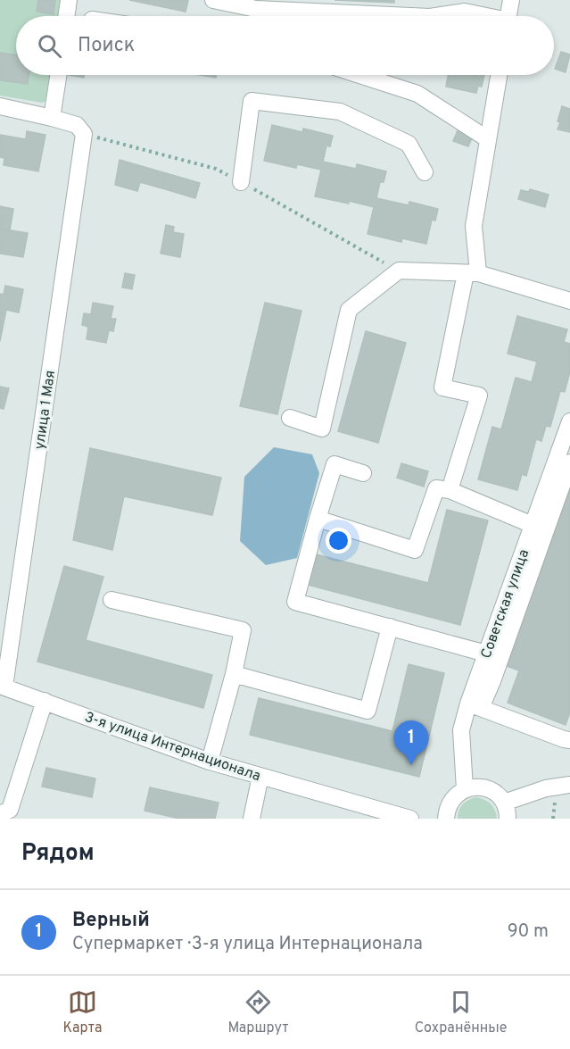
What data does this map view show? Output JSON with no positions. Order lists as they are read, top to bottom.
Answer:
{
  "streets": {
    "street": ["улица 1 Мая", "Советская улица", "3-я улица Интернационала"]
  },
  "crossings": [
    ["улица 1 Мая", "3-я улица Интернационала"]
  ],
  "page": {
    "search": "Поиск",
    "pins": "1",
    "heading": "Рядом",
    "list": [
      {
        "mark": "1",
        "name": "Верный",
        "note": "Супермаркет · 3-я улица Интернационала",
        "value": "90 m"
      }
    ],
    "nav": ["Карта", "Маршрут", "Сохранённые"]
  }
}
